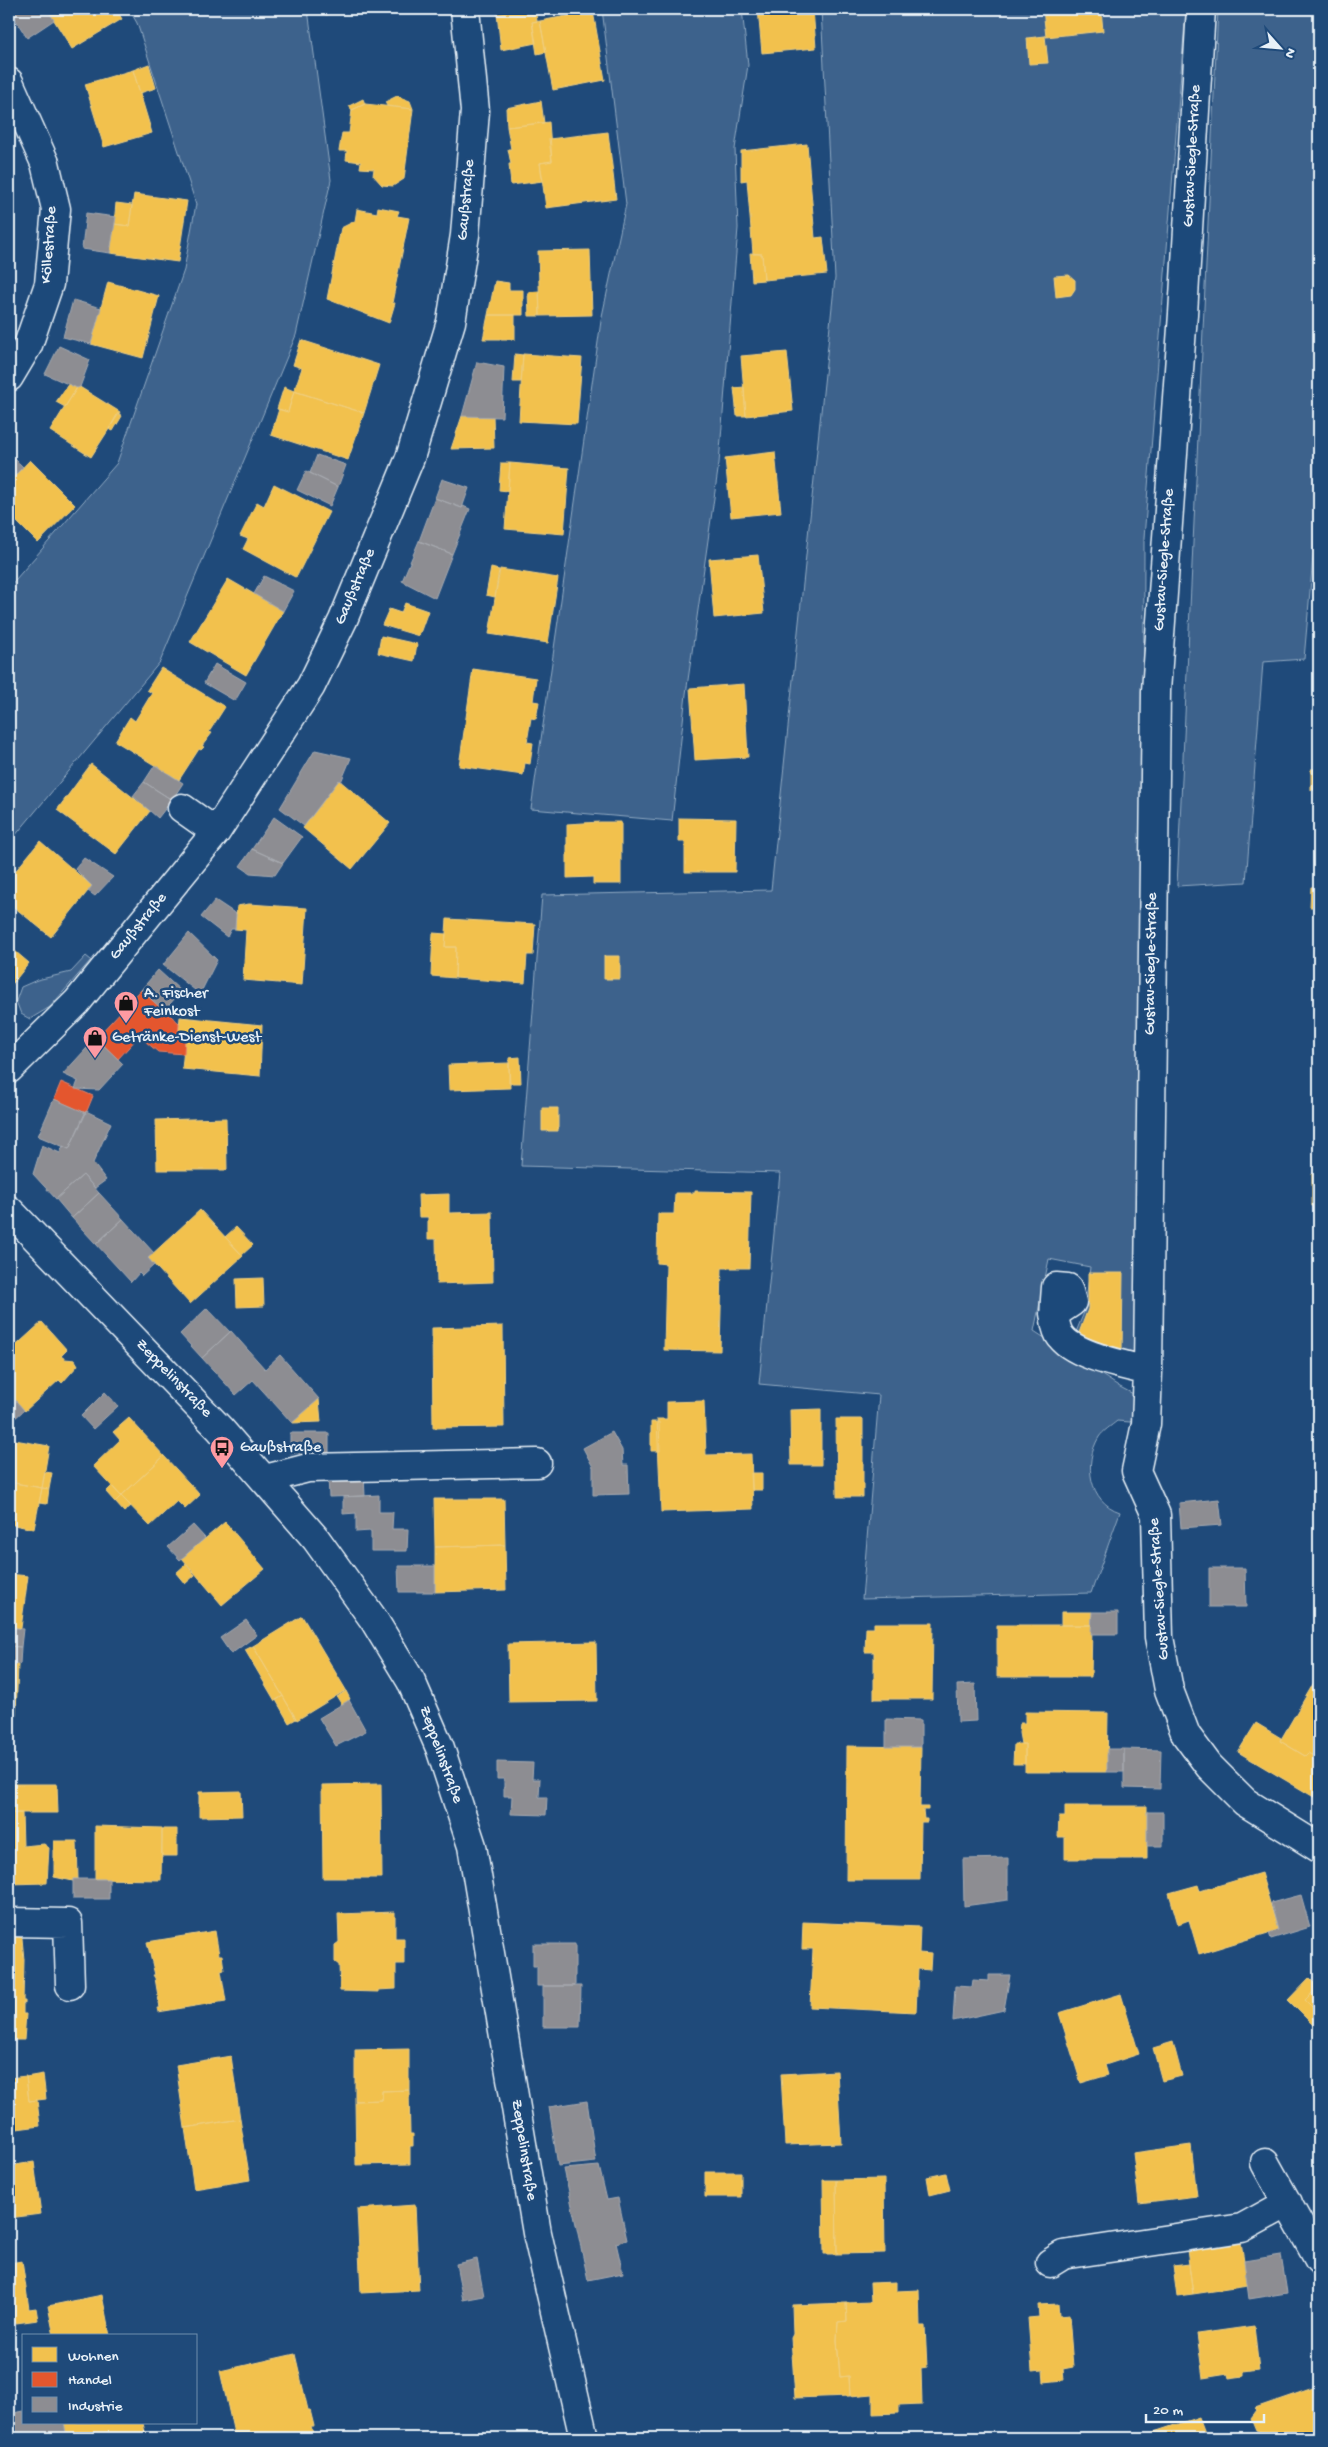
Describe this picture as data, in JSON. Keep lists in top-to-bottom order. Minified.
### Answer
{"streets":{"street":["Gustav-Siegle-Straße","Gaußstraße","Köllestraße","Zeppelinstraße"]},"places":{"shop":["A. Fischer Feinkost","Getränke-Dienst-West"],"bus stop":["Gaußstraße"]},"legend":["Wohnen","Handel","Industrie"],"scale_bar":"20 m","north":"bottom right"}
